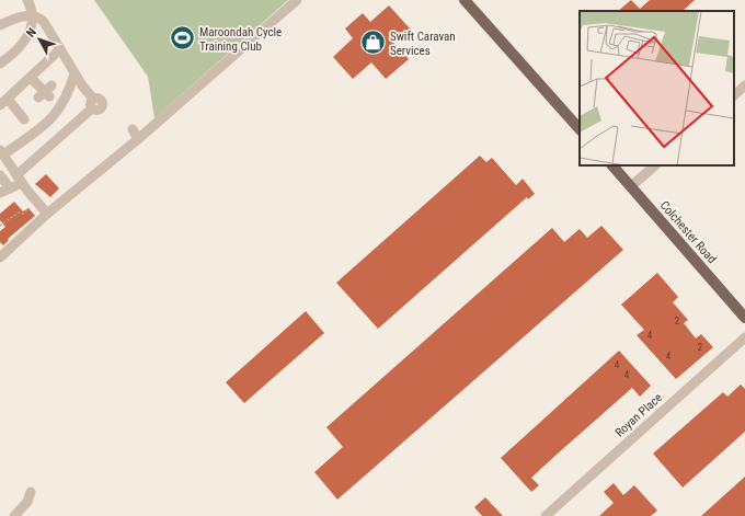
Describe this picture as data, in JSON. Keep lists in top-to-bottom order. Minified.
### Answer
{"streets":{"main road":["Colchester Road"],"street":["Royan Place"]},"places":{"sports":["Maroondah Cycle Training Club"],"shop":["Swift Caravan Services"]},"house_numbers":["2","4","2","4","4","4"],"north":"top left"}
